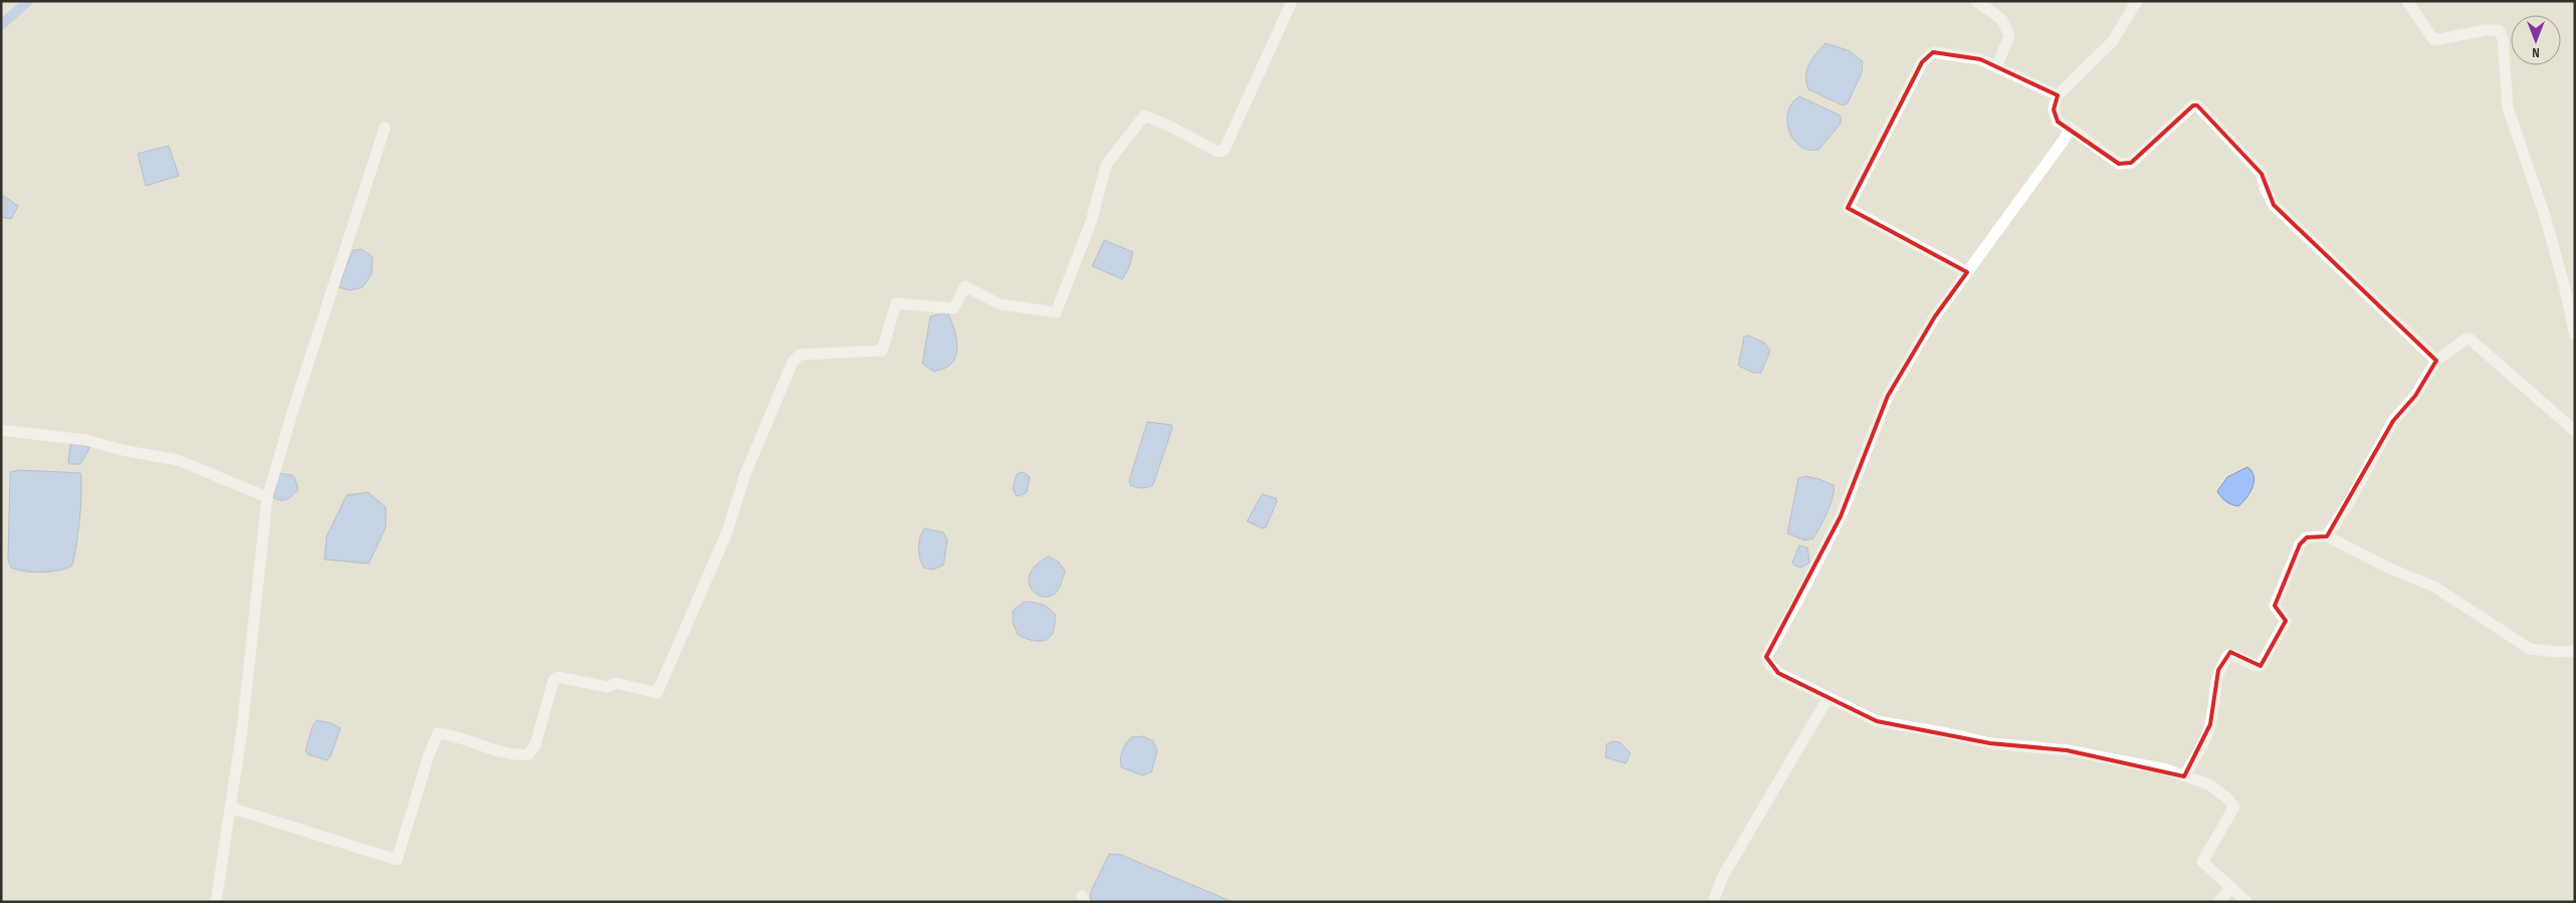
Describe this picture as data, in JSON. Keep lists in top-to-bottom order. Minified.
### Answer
{"north":"bottom"}
